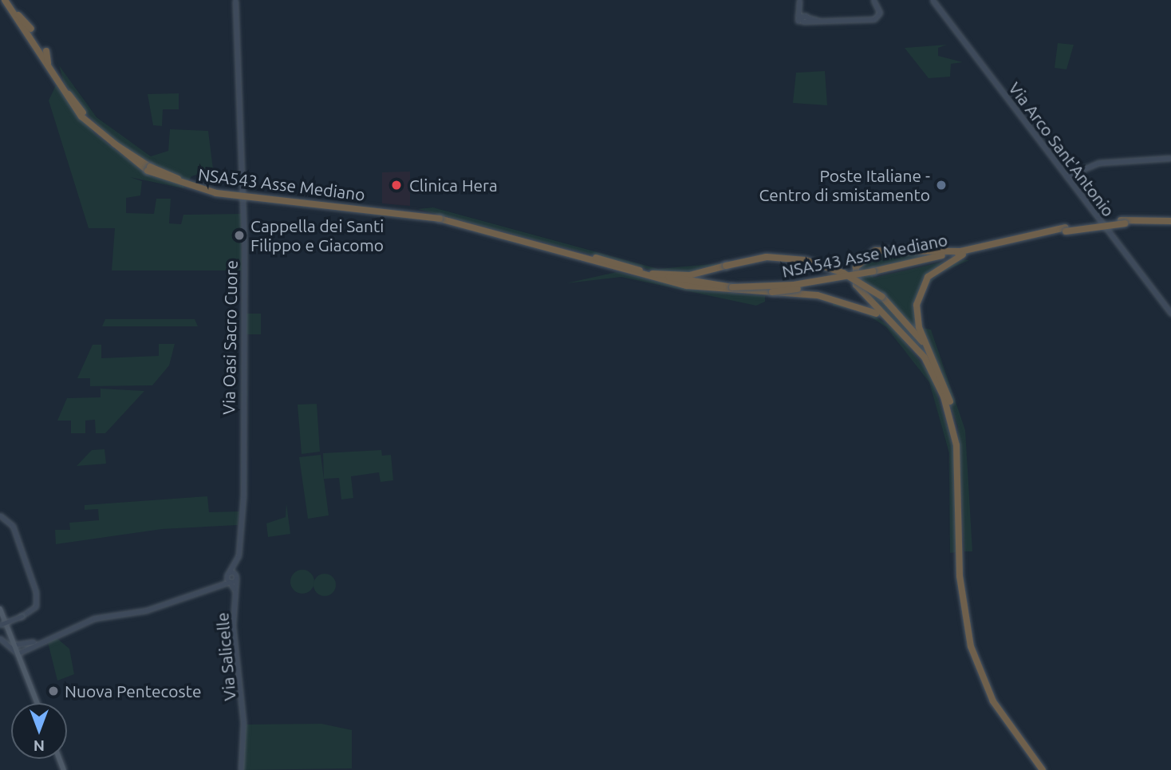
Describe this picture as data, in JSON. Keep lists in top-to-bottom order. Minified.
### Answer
{"streets":{"highway":["NSA543 Asse Mediano"],"street":["Via Arco Sant'Antonio","Via Oasi Sacro Cuore","Via Salicelle"]},"places":["Clinica Hera","Poste Italiane - Centro di smistamento","Cappella dei Santi Filippo e Giacomo","Nuova Pentecoste"],"north":"bottom"}
